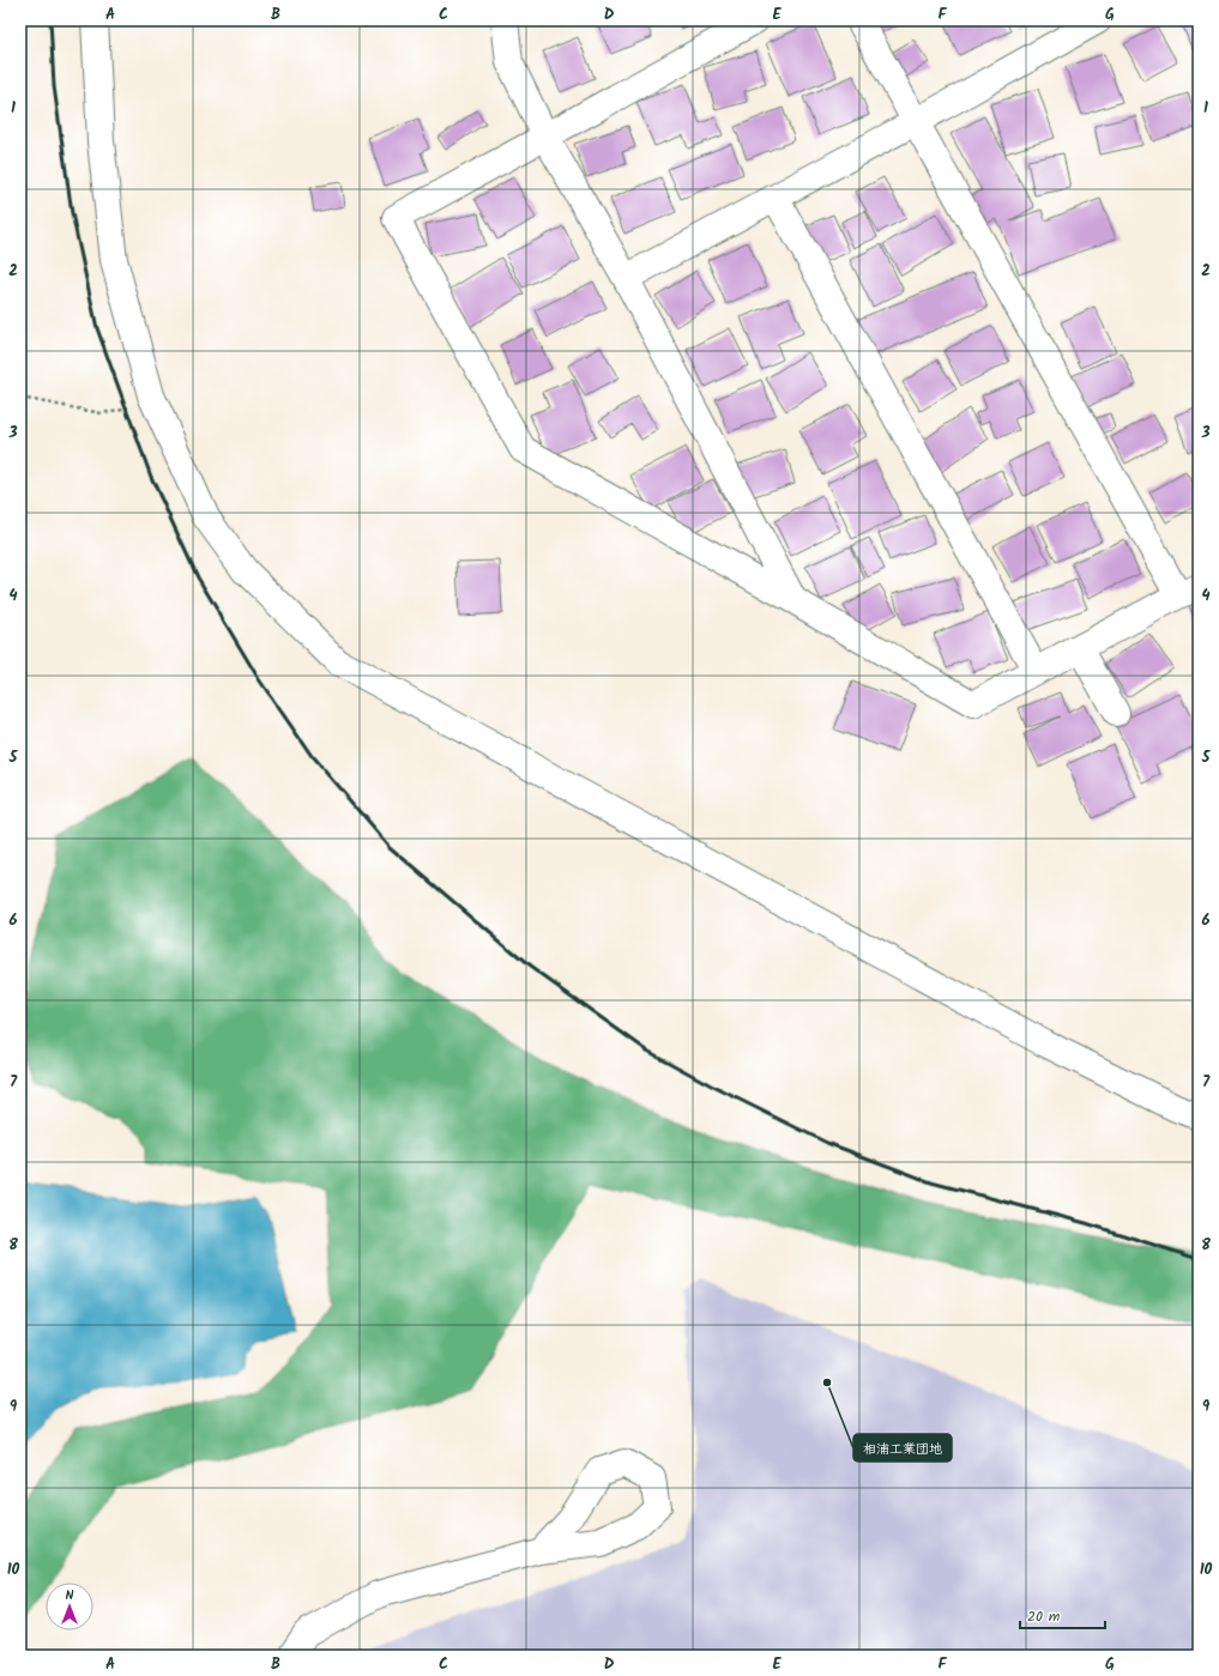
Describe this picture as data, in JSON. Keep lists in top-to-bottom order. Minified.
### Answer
{"places":["相浦工業団地"],"scale_bar":"20 m","north":"top","grid":{"columns":["A","B","C","D","E","F","G"],"rows":["1","2","3","4","5","6","7","8","9","10"]}}
